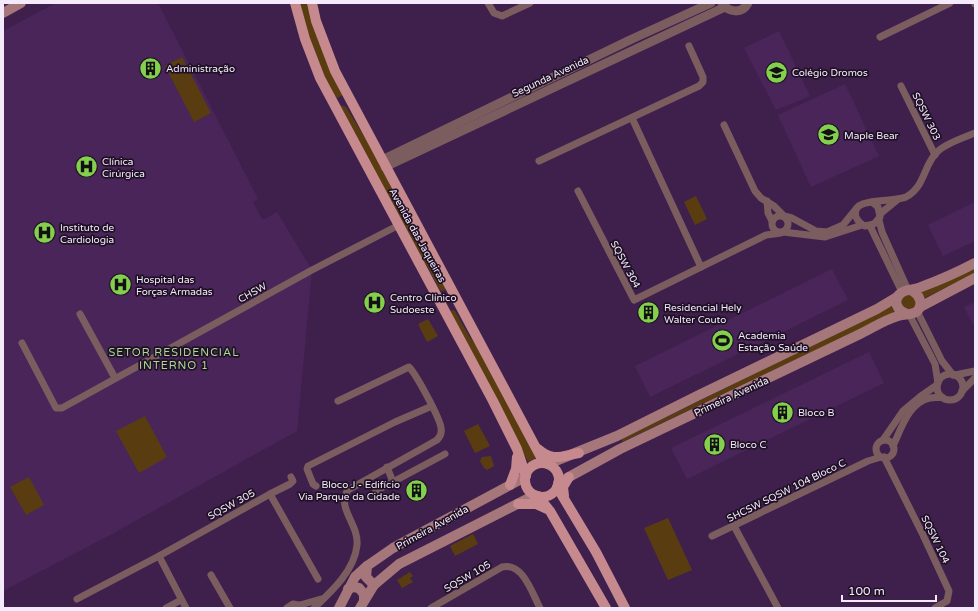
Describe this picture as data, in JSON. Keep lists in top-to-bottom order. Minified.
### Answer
{"streets":{"main road":["Avenida das Jaqueiras","Primeira Avenida"],"street":["Segunda Avenida","SQSW 303","SQSW 304","CHSW","SHCSW SQSW 104 Bloco C","SQSW 305","SQSW 104","SQSW 105"]},"crossings":[["Segunda Avenida","Avenida das Jaqueiras"],["SQSW 303","SQSW 304"],["Avenida das Jaqueiras","CHSW"],["Avenida das Jaqueiras","Primeira Avenida"],["SHCSW SQSW 104 Bloco C","SQSW 104"]],"districts":["SETOR RESIDENCIAL INTERNO 1"],"places":{"building":["Administração","Residencial Hely Walter Couto","Bloco B","Bloco C","Bloco J - Edifício Via Parque da Cidade"],"school or university":["Colégio Dromos","Maple Bear"],"hospital":["Clínica Cirúrgica","Instituto de Cardiologia","Hospital das Forças Armadas","Centro Clínico Sudoeste"],"sports":["Academia Estação Saúde"]},"scale_bar":"100 m"}
